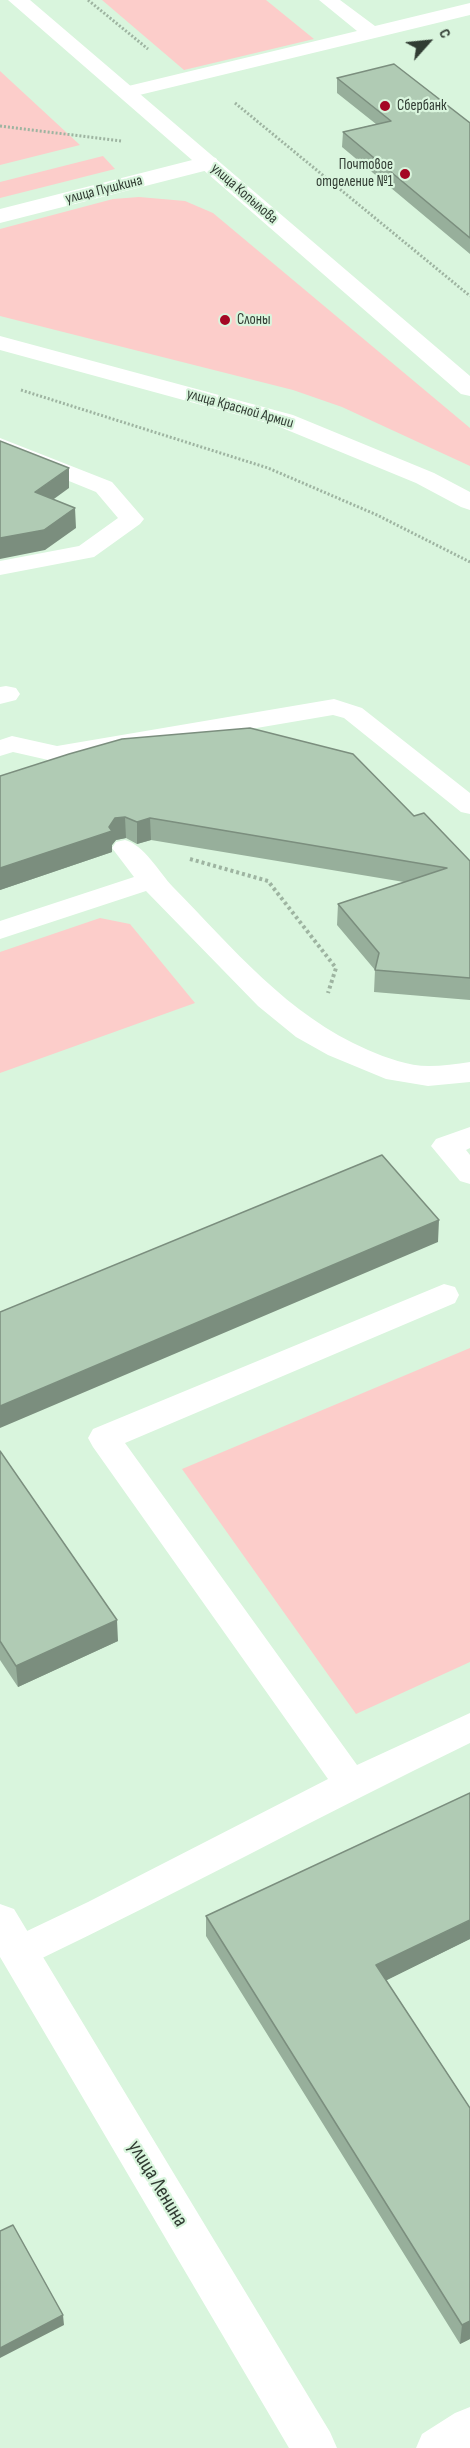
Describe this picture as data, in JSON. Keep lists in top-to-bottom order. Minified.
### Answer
{"streets":{"main road":["улица Пушкина","улица Копылова","улица Красной Армии","улица Ленина"]},"crossings":[["улица Пушкина","улица Копылова"]],"places":["Сбербанк","Почтовое отделение №1","Слоны"],"north":"top right"}
